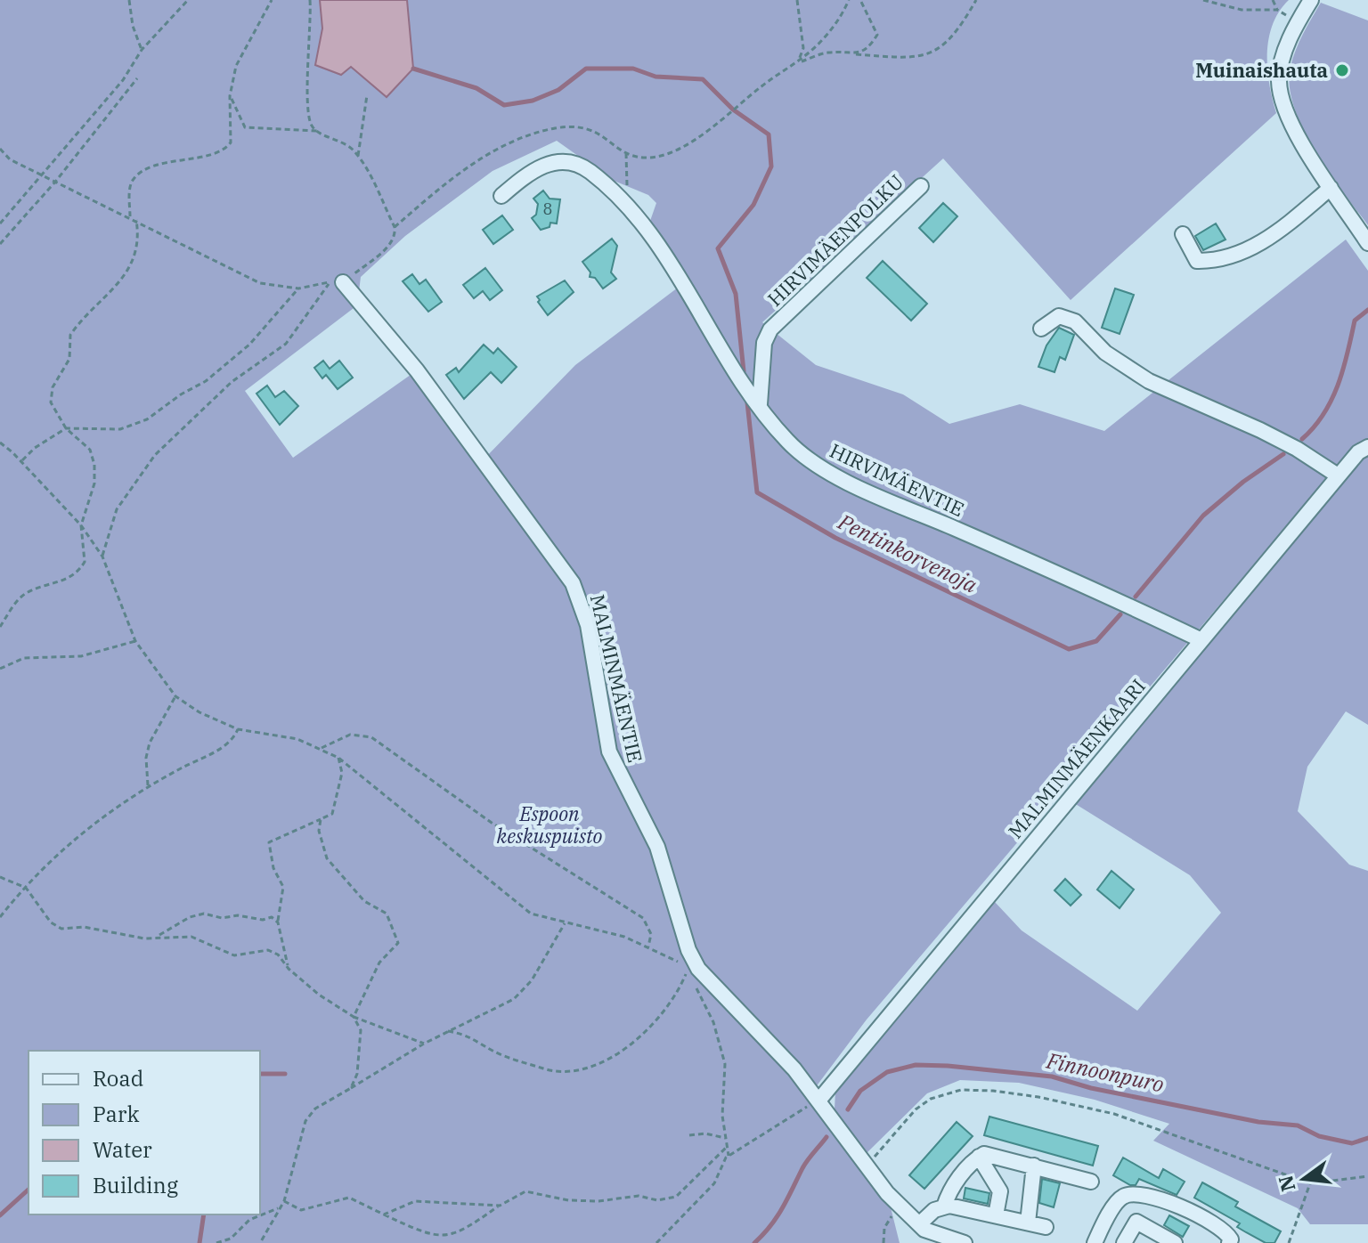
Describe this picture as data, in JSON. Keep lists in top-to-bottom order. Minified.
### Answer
{"streets":{"street":["HIRVIMÄENPOLKU","HIRVIMÄENTIE","MALMINMÄENTIE","MALMINMÄENKAARI"]},"crossings":[["HIRVIMÄENPOLKU","HIRVIMÄENTIE"],["HIRVIMÄENTIE","MALMINMÄENKAARI"],["MALMINMÄENTIE","MALMINMÄENKAARI"]],"water":["Pentinkorvenoja","Finnoonpuro"],"parks":["Espoon keskuspuisto"],"places":["Muinaishauta"],"house_numbers":["8"],"legend":["Road","Park","Water","Building"],"north":"left"}
